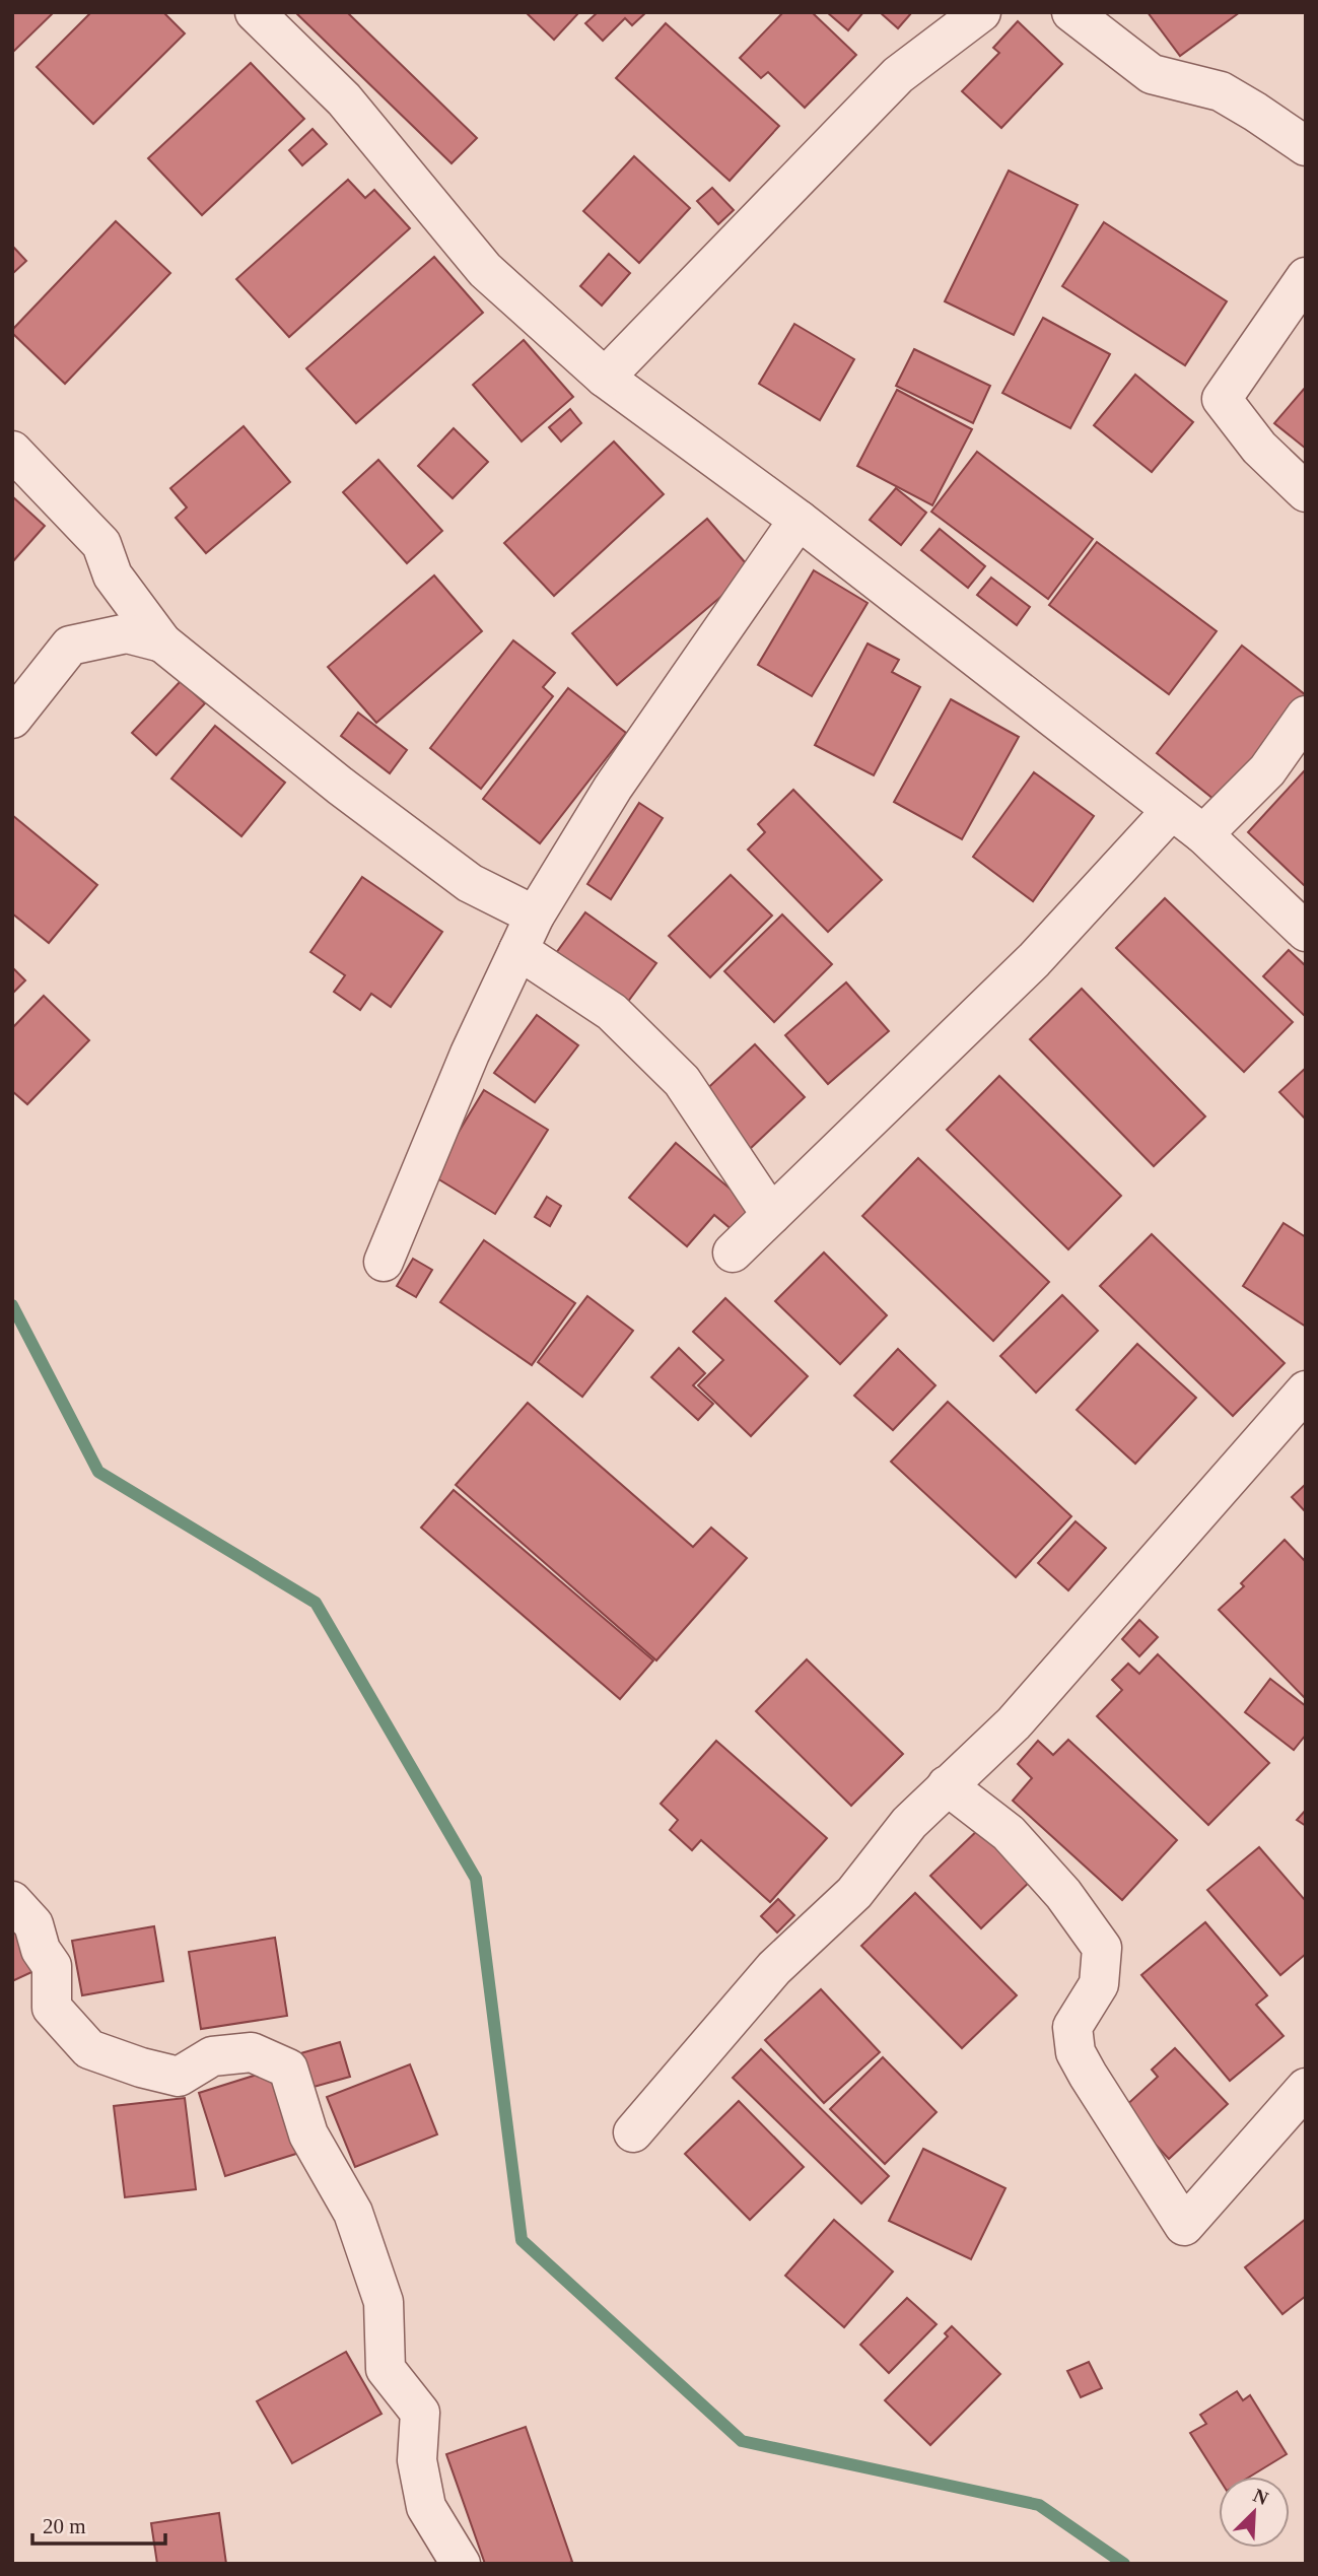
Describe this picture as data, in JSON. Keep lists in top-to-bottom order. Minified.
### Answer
{"scale_bar":"20 m","north":"top right"}
